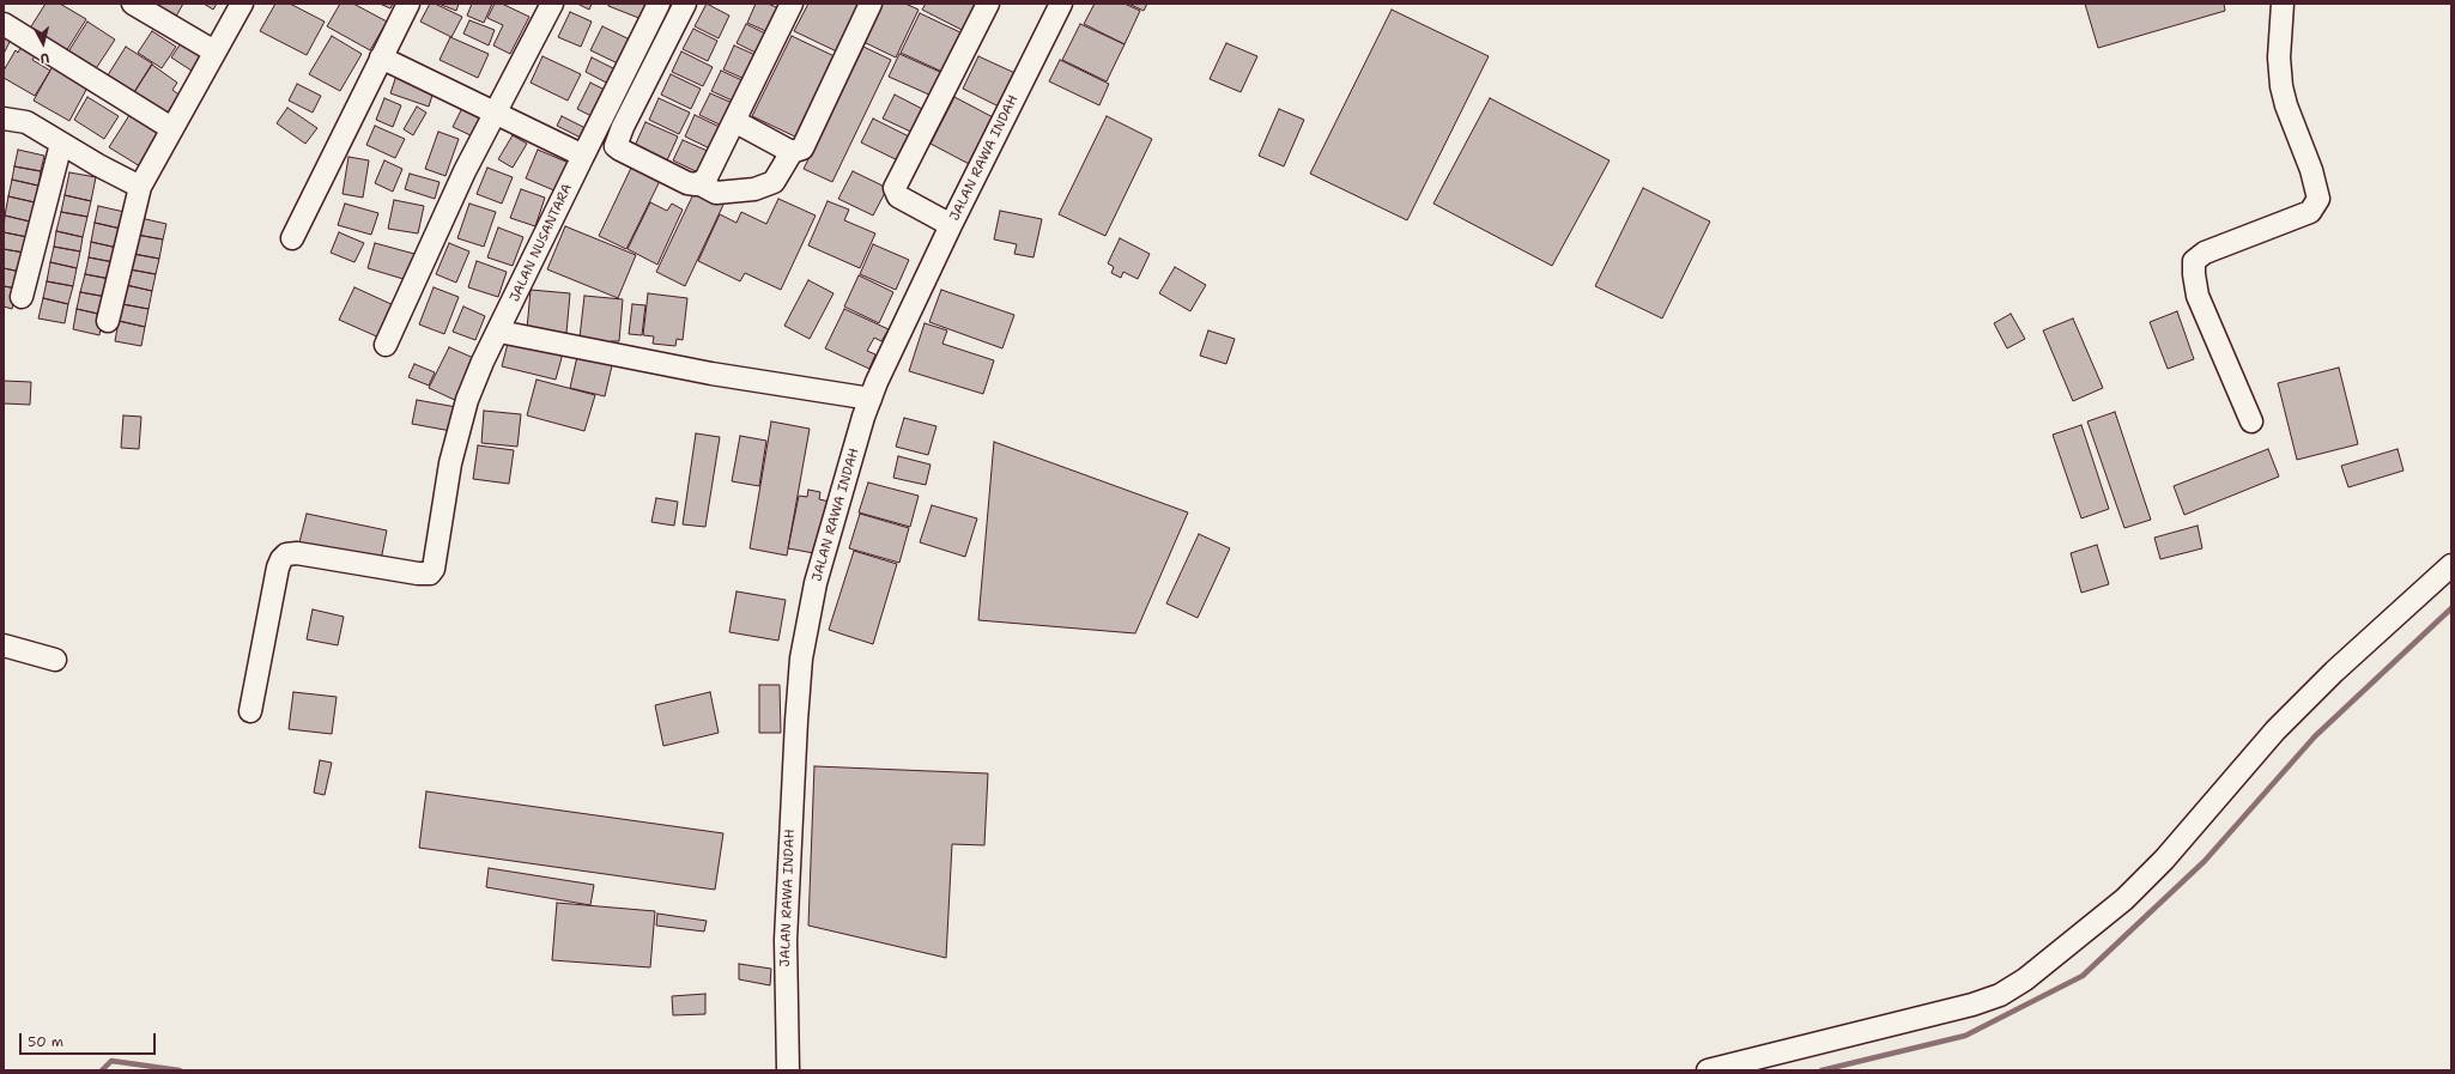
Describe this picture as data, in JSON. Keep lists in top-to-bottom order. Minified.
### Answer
{"streets":{"street":["JALAN RAWA INDAH","JALAN NUSANTARA"]},"scale_bar":"50 m","north":"bottom"}
